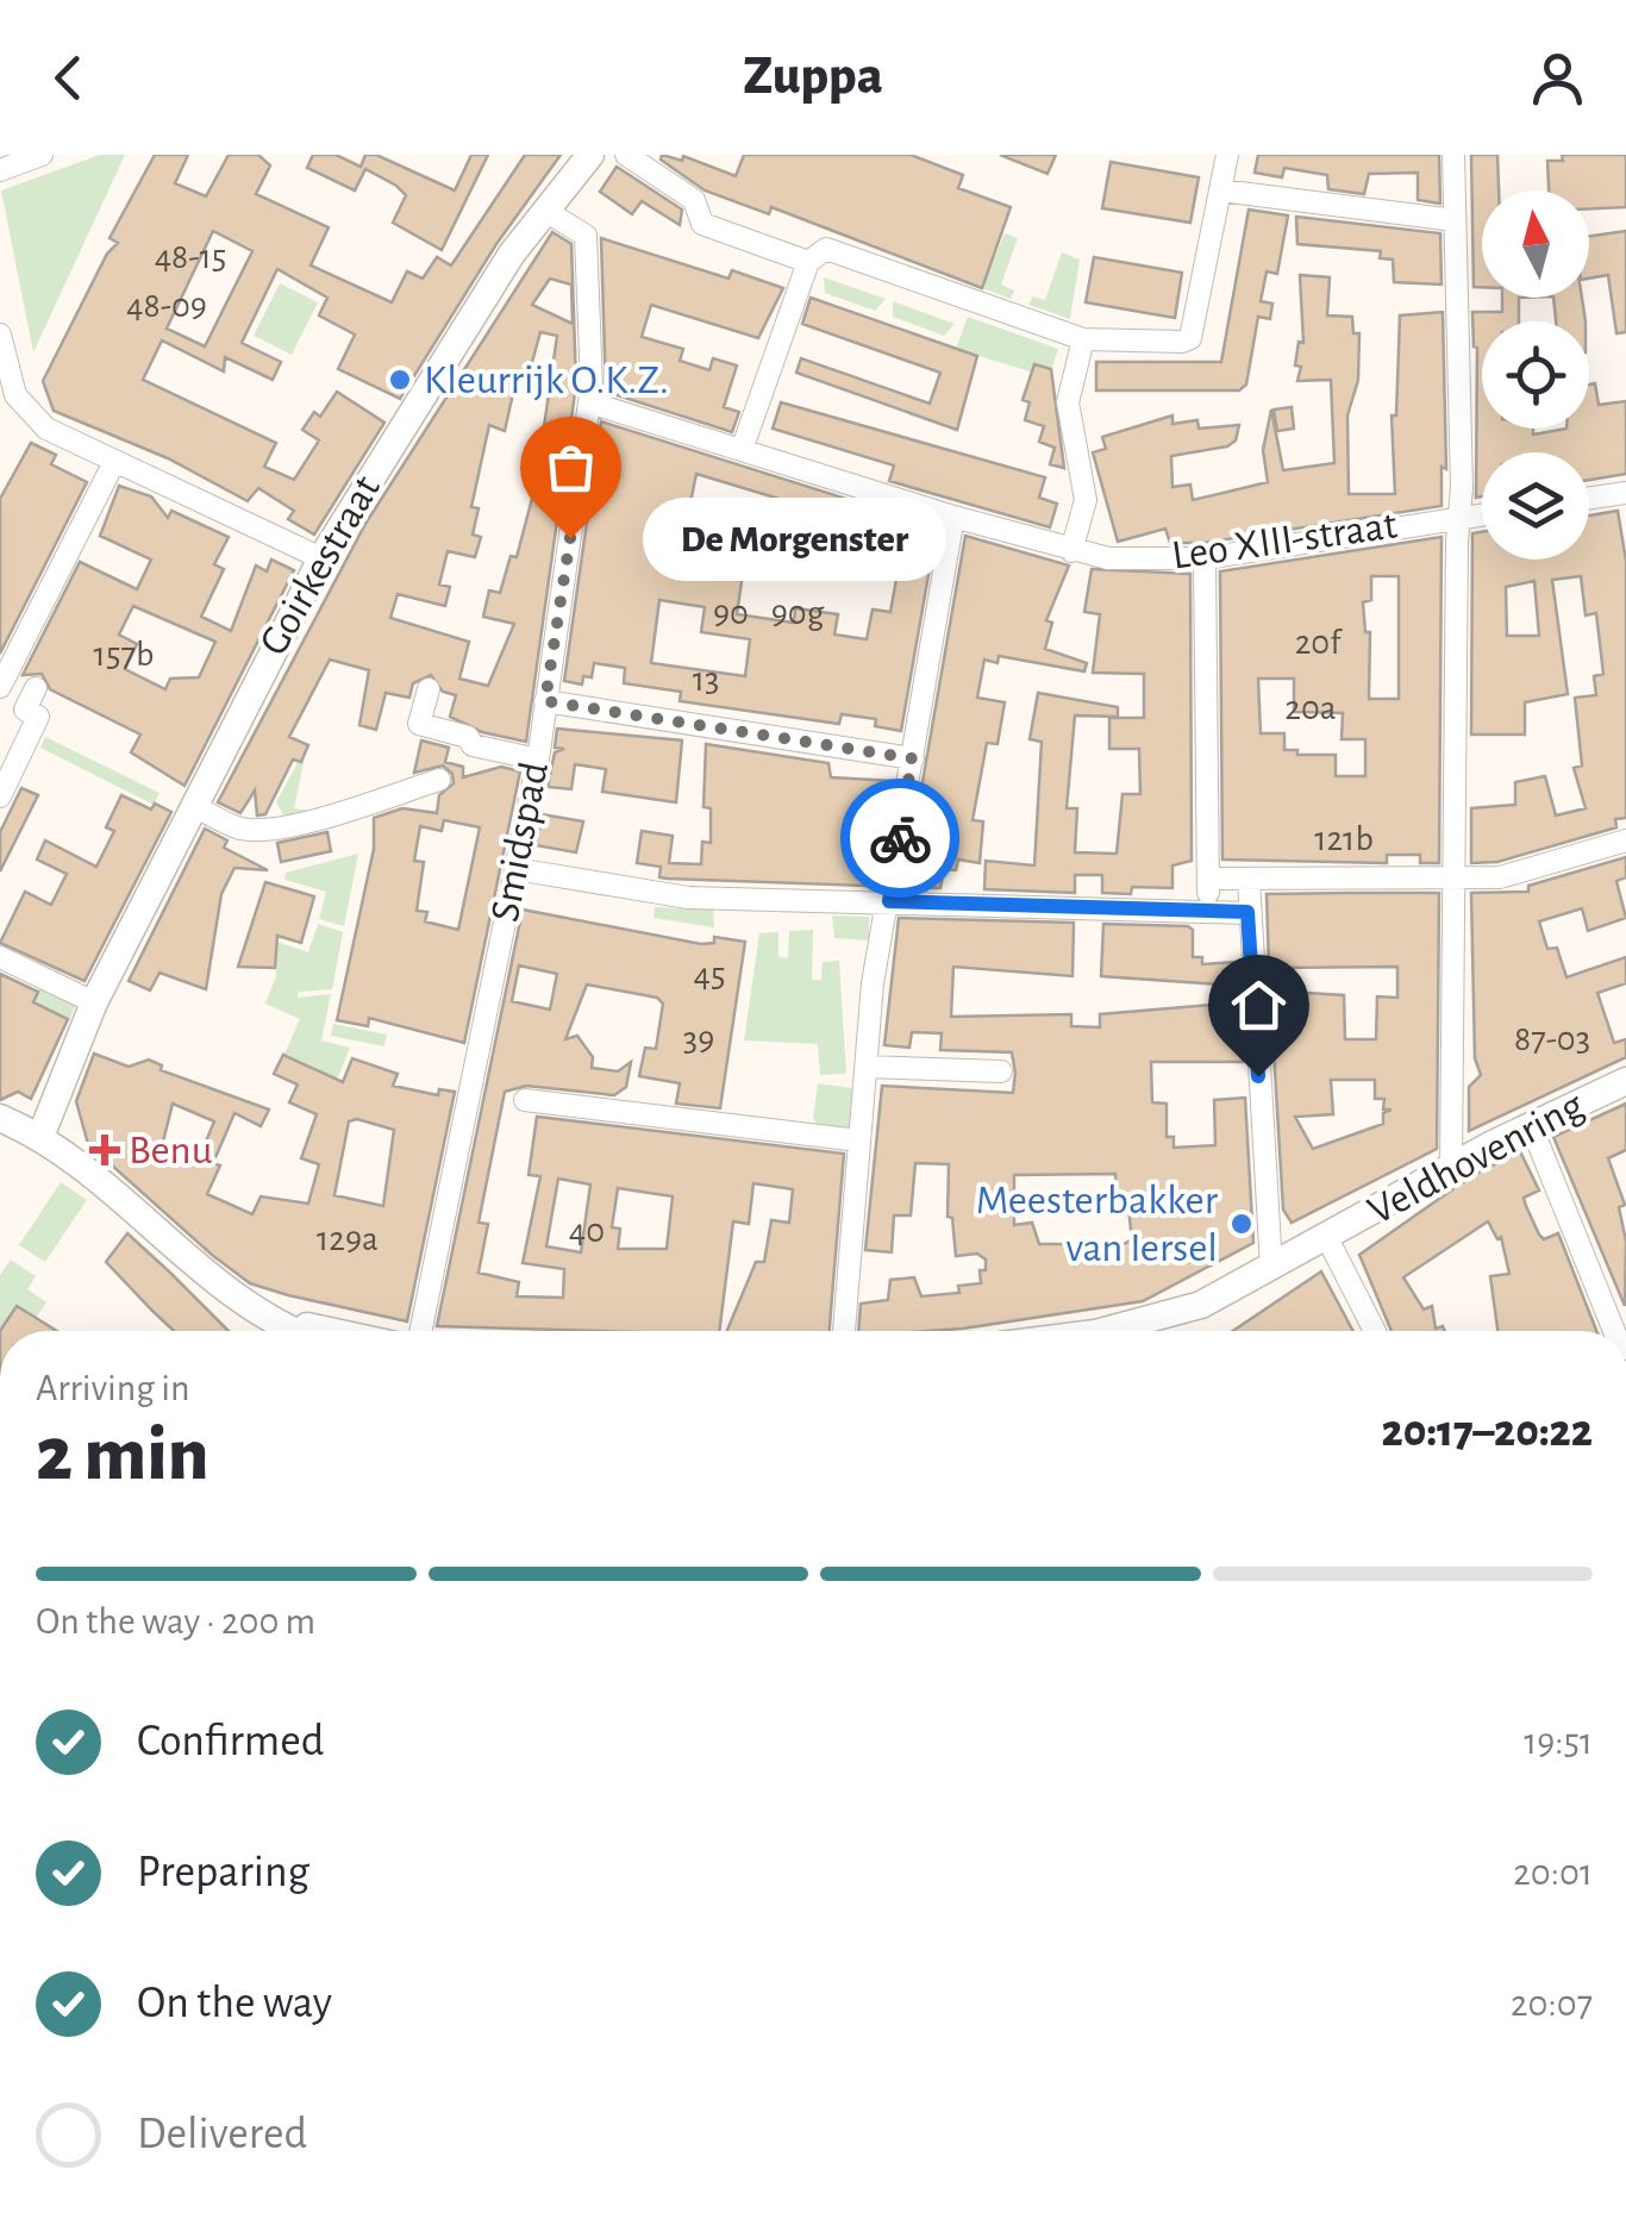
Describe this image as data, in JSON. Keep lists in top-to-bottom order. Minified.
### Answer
{"streets":{"street":["Leo XIII-straat","Goirkestraat","Smidspad","Veldhovenring"]},"crossings":[["Leo XIII-straat","Smidspad"],["Goirkestraat","Smidspad"]],"places":{"other":["Kleurrijk O.K.Z.","De Morgenster","Meesterbakker van Iersel"],"health":["Benu"]},"house_numbers":["48-15","48-09","90","90g","20f","157b","13","20a","121b","45","39","87-03","40","129a"],"north":"top","page":{"header":"Zuppa","bubble":"De Morgenster","heading":["2 min","Arriving in","20:17–20:22"],"bar":"On the way · 200 m","list":[["Confirmed","19:51"],["Preparing","20:01"],["On the way","20:07"],"Delivered"]}}
